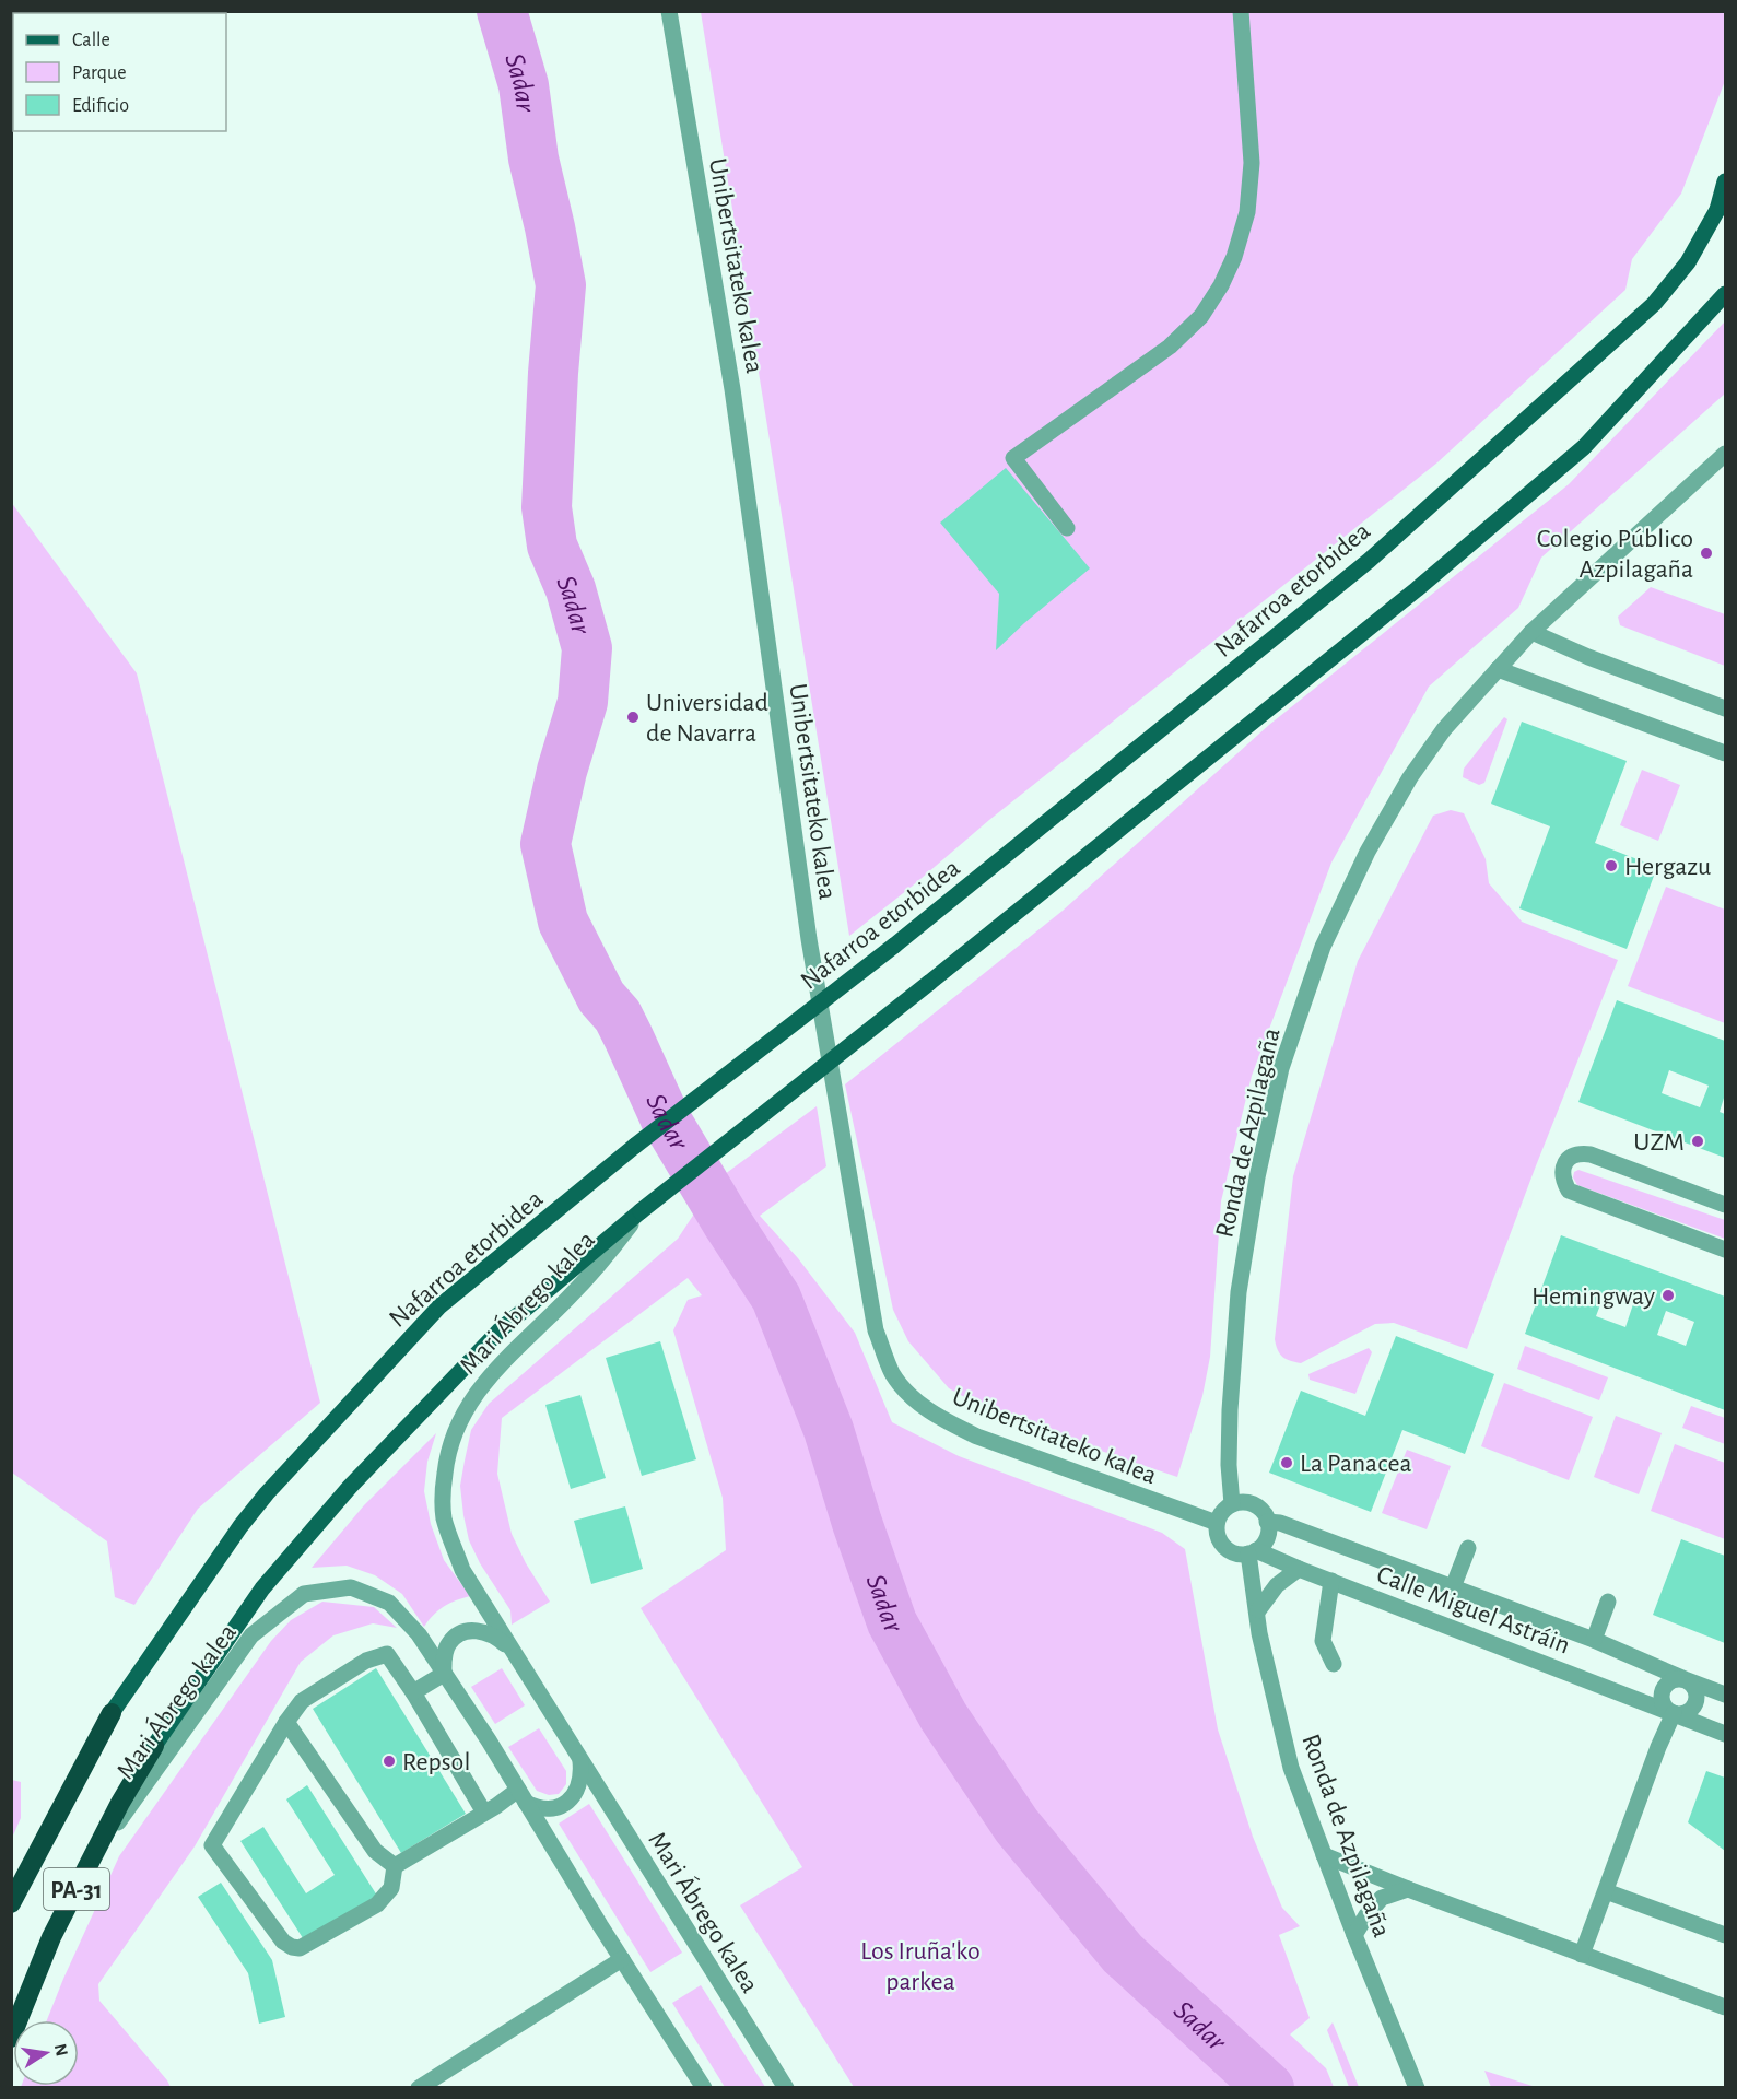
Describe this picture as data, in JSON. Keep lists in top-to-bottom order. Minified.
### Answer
{"streets":{"highway":["PA-31"],"main road":["Nafarroa etorbidea"],"street":["Unibertsitateko kalea","Ronda de Azpilagaña","Mari Ábrego kalea","Calle Miguel Astráin"]},"crossings":[["Unibertsitateko kalea","Ronda de Azpilagaña"],["Unibertsitateko kalea","Calle Miguel Astráin"],["Nafarroa etorbidea","PA-31"],["Ronda de Azpilagaña","Calle Miguel Astráin"],["Mari Ábrego kalea","PA-31"]],"water":["Sadar"],"parks":["Los Iruña'ko parkea"],"places":["Colegio Público Azpilagaña","Universidad de Navarra","Hergazu","UZM","Hemingway","La Panacea","Repsol"],"legend":["Calle","Parque","Edificio"],"north":"right"}
